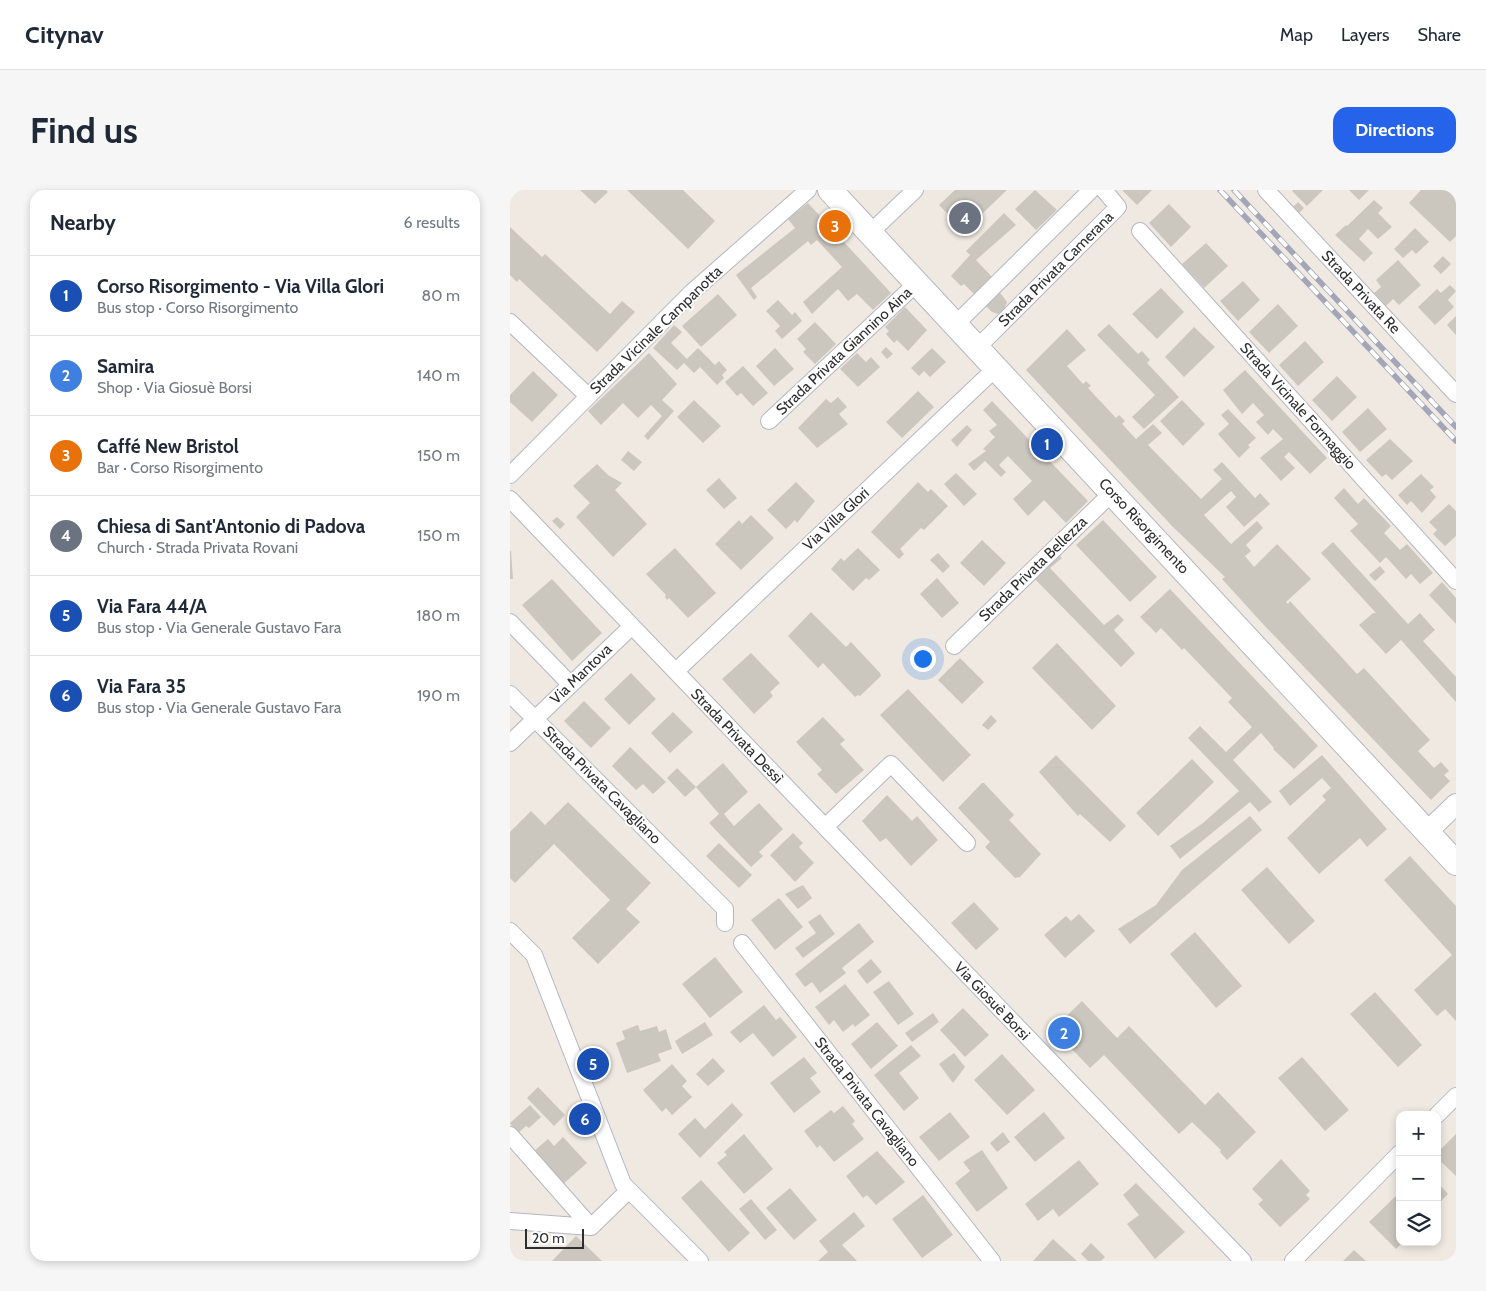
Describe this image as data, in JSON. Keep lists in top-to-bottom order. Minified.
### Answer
{"streets":{"main road":["Corso Risorgimento"],"street":["Strada Privata Camerana","Strada Privata Re","Strada Vicinale Campanotta","Strada Privata Giannino Aina","Strada Vicinale Formaggio","Via Villa Glori","Strada Privata Bellezza","Via Mantova","Strada Privata Dessì","Strada Privata Cavagliano","Via Giosuè Borsi"]},"crossings":[["Strada Privata Camerana","Corso Risorgimento"],["Strada Privata Giannino Aina","Corso Risorgimento"],["Via Villa Glori","Corso Risorgimento"],["Via Villa Glori","Strada Privata Dessì"],["Corso Risorgimento","Strada Privata Bellezza"],["Via Mantova","Strada Privata Dessì"],["Via Mantova","Strada Privata Cavagliano"],["Strada Privata Dessì","Via Giosuè Borsi"]],"scale_bar":"20 m","page":{"header":"Citynav","nav":["Map","Layers","Share"],"buttons":"Directions","title":"Find us","heading":["Nearby","6 results"],"pins":["4","3","1","2","5","6"],"list":[{"mark":"1","name":"Corso Risorgimento - Via Villa Glori","note":"Bus stop · Corso Risorgimento","value":"80 m"},{"mark":"2","name":"Samira","note":"Shop · Via Giosuè Borsi","value":"140 m"},{"mark":"3","name":"Caffé New Bristol","note":"Bar · Corso Risorgimento","value":"150 m"},{"mark":"4","name":"Chiesa di Sant'Antonio di Padova","note":"Church · Strada Privata Rovani","value":"150 m"},{"mark":"5","name":"Via Fara 44/A","note":"Bus stop · Via Generale Gustavo Fara","value":"180 m"},{"mark":"6","name":"Via Fara 35","note":"Bus stop · Via Generale Gustavo Fara","value":"190 m"}],"map_buttons":["+","−"],"scale":"20 m"}}
